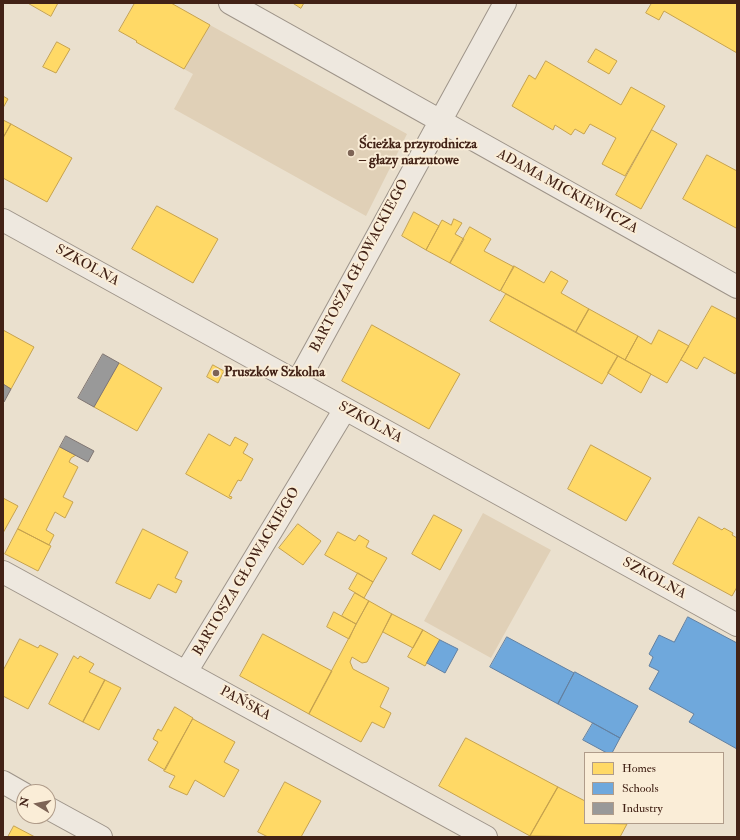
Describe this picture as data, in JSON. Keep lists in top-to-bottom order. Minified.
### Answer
{"streets":{"street":["ADAMA MICKIEWICZA","SZKOLNA","BARTOSZA GŁOWACKIEGO","PAŃSKA"]},"crossings":[["ADAMA MICKIEWICZA","BARTOSZA GŁOWACKIEGO"],["SZKOLNA","BARTOSZA GŁOWACKIEGO"],["BARTOSZA GŁOWACKIEGO","PAŃSKA"]],"places":["Ścieżka przyrodnicza – głazy narzutowe","Pruszków Szkolna"],"legend":["Homes","Schools","Industry"],"north":"left"}
